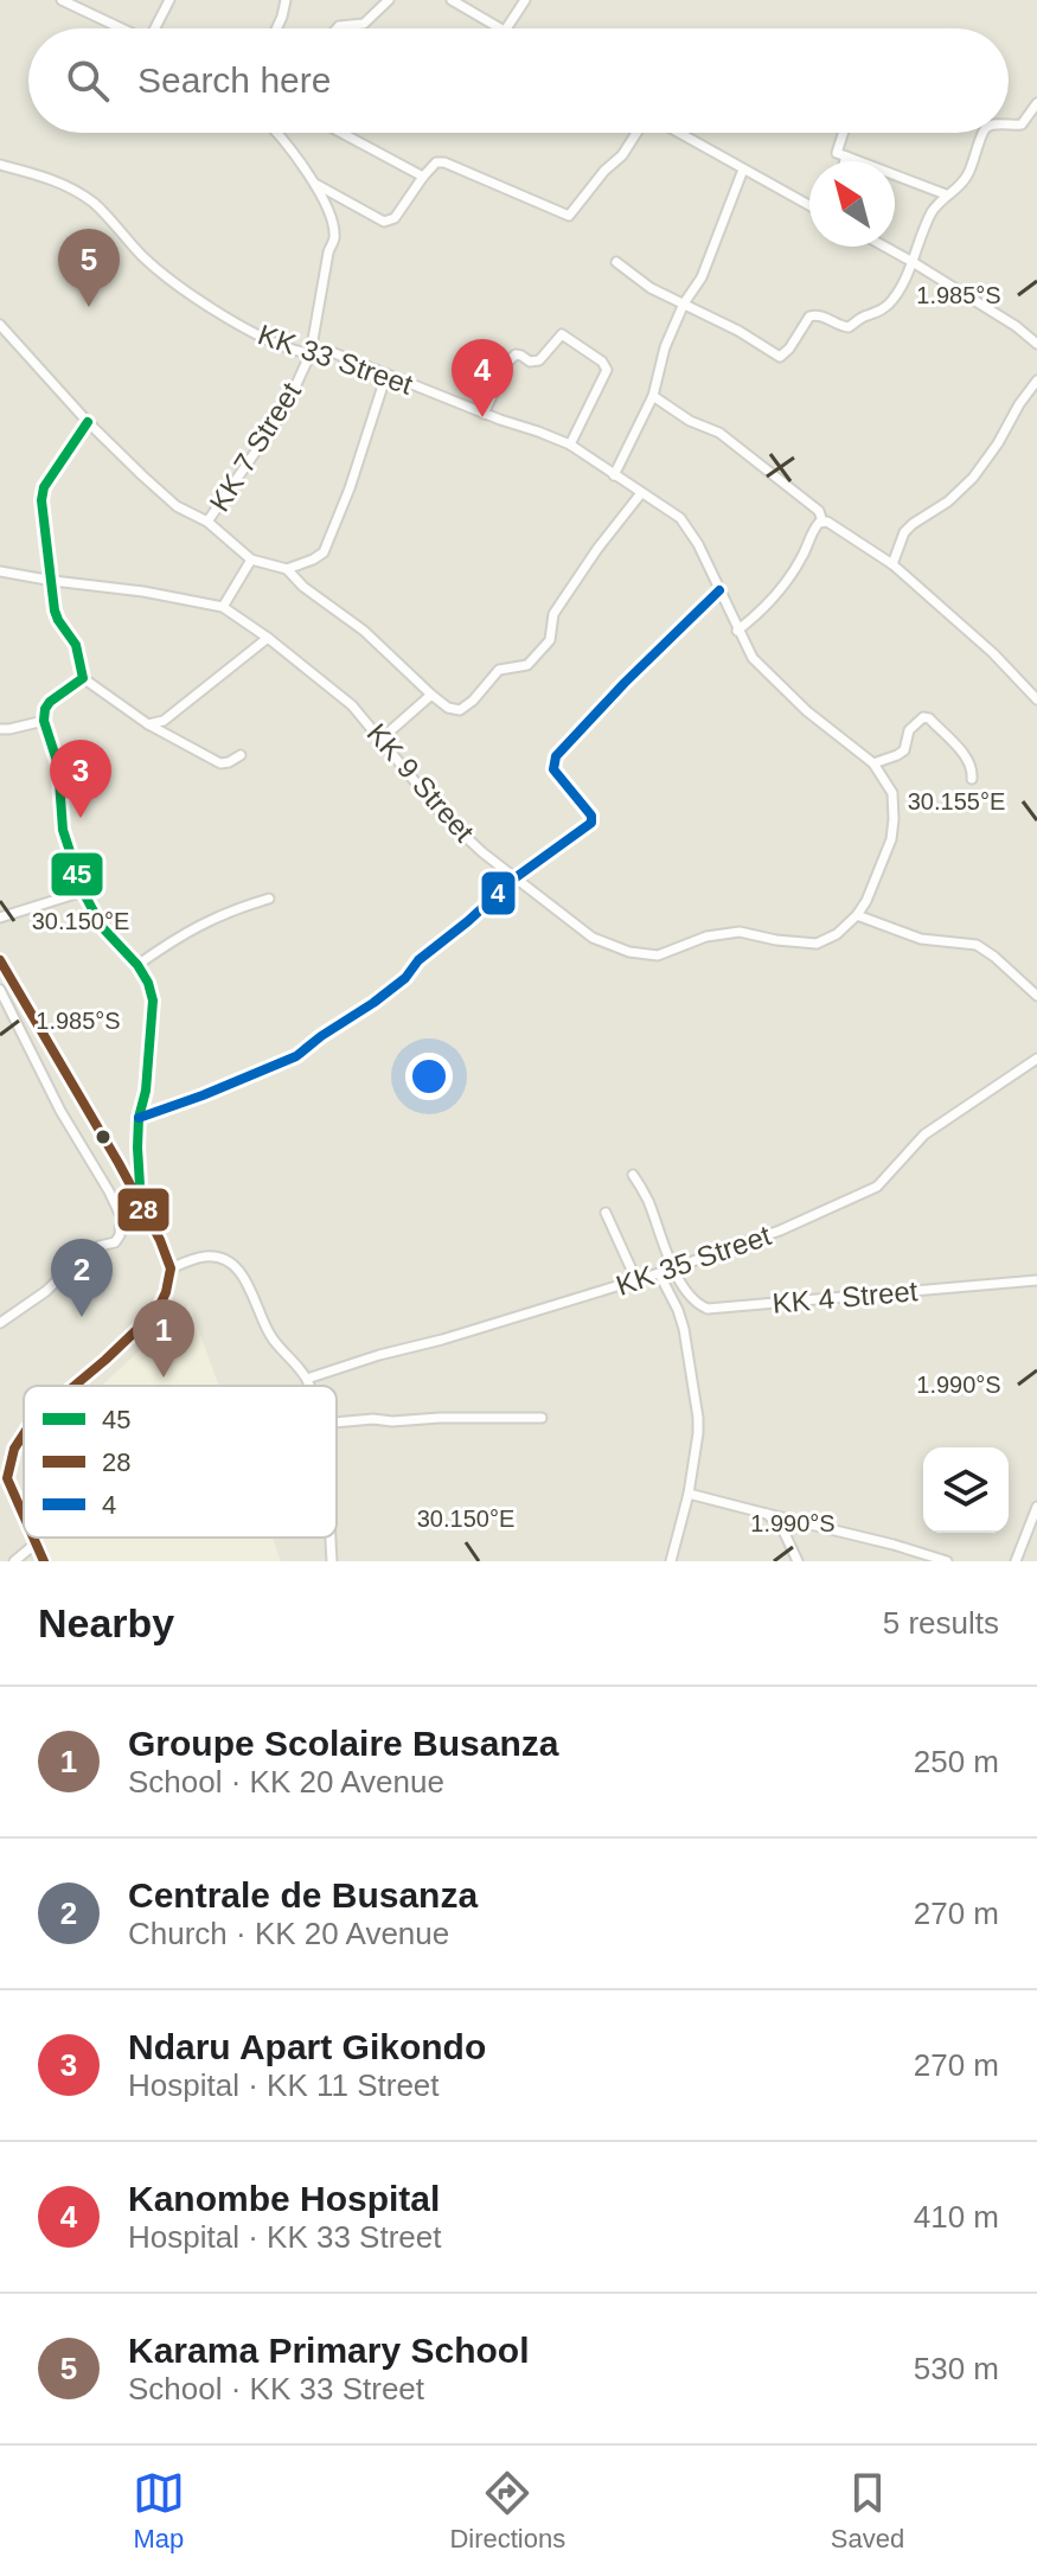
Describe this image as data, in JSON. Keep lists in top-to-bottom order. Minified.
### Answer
{"streets":{"street":["KK 33 Street","KK 7 Street","KK 9 Street","KK 35 Street","KK 4 Street"]},"crossings":[["KK 33 Street","KK 7 Street"],["KK 33 Street","KK 9 Street"],["KK 35 Street","KK 4 Street"]],"lines":["transit line 45","transit line 4","transit line 28"],"legend":["45","28","4"],"north":"top left","page":{"search":"Search here","pins":["5","4","3","2","1"],"heading":["Nearby","5 results"],"list":[{"mark":"1","name":"Groupe Scolaire Busanza","note":"School · KK 20 Avenue","value":"250 m"},{"mark":"2","name":"Centrale de Busanza","note":"Church · KK 20 Avenue","value":"270 m"},{"mark":"3","name":"Ndaru Apart Gikondo","note":"Hospital · KK 11 Street","value":"270 m"},{"mark":"4","name":"Kanombe Hospital","note":"Hospital · KK 33 Street","value":"410 m"},{"mark":"5","name":"Karama Primary School","note":"School · KK 33 Street","value":"530 m"}],"nav":["Map","Directions","Saved"]},"coordinates":["1.985°S","30.155°E","30.150°E","1.990°S"]}
